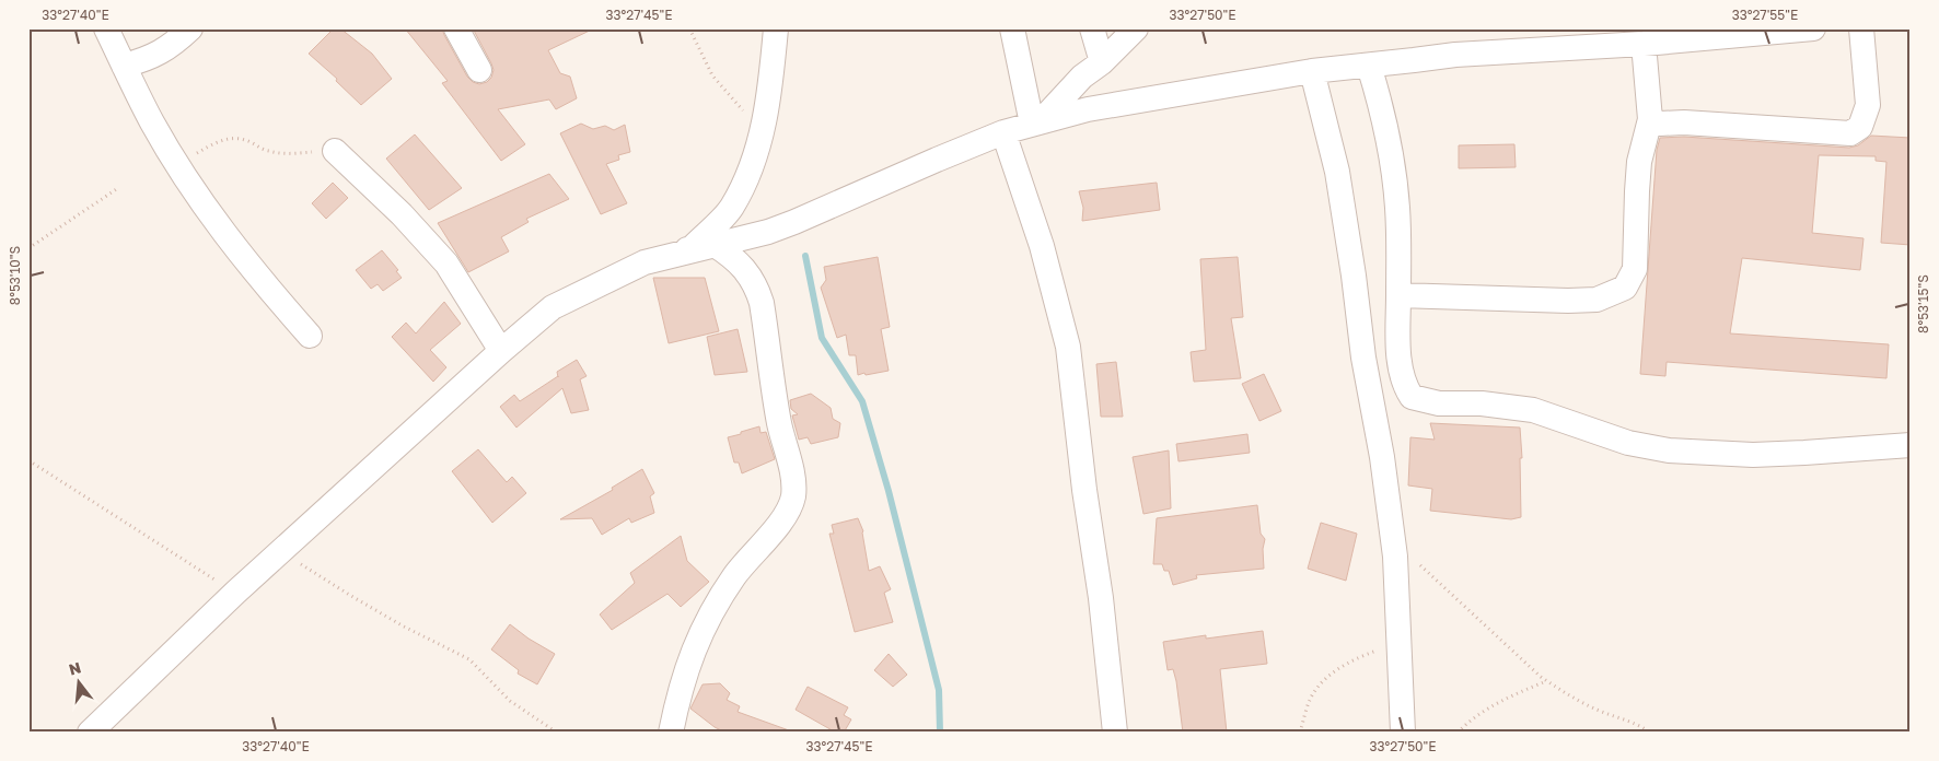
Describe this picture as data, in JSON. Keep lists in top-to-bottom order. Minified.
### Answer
{"north":"top","coordinates":["33°27'40\"E","33°27'45\"E","33°27'50\"E","33°27'55\"E","8°53'10\"S","8°53'15\"S"]}
